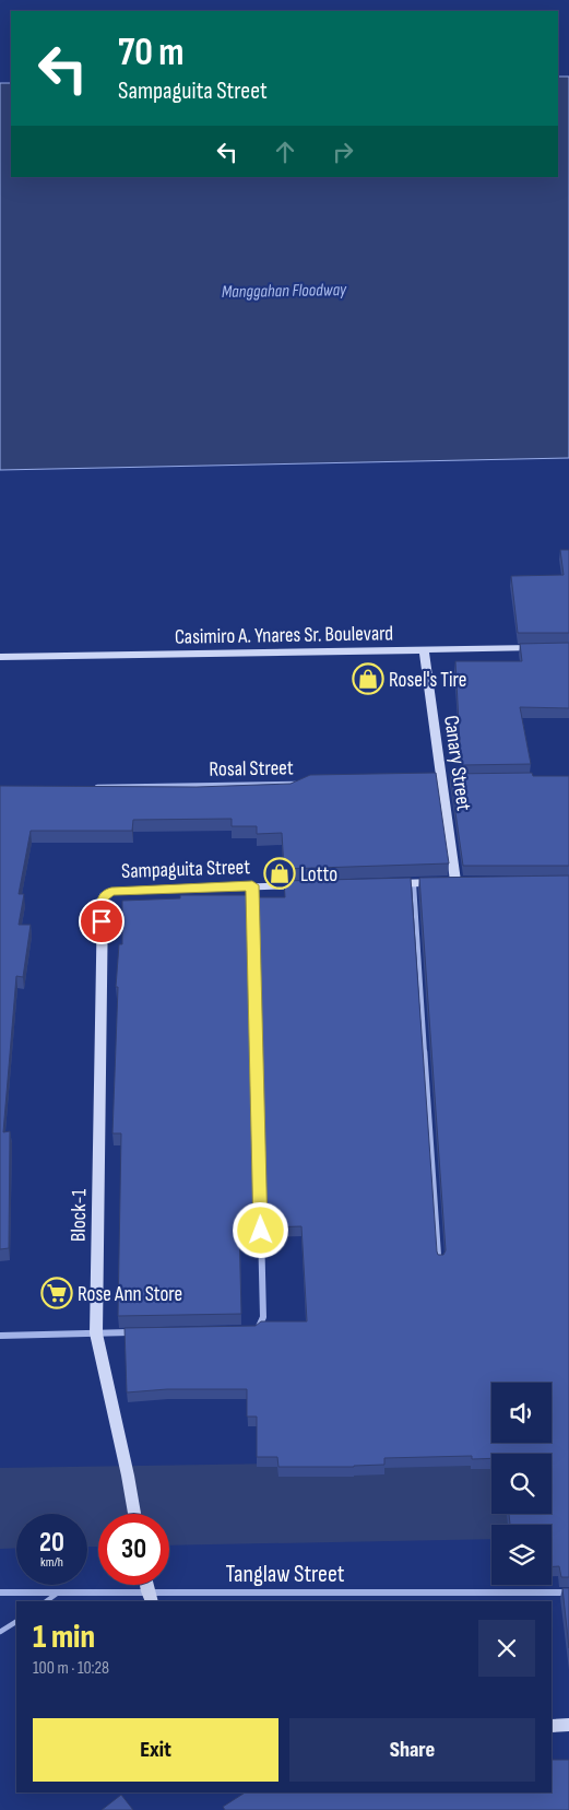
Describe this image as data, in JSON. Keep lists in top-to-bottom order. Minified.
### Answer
{"streets":{"street":["Casimiro A. Ynares Sr. Boulevard","Canary Street","Rosal Street","Sampaguita Street","Block-1","Tanglaw Street"]},"crossings":[["Casimiro A. Ynares Sr. Boulevard","Canary Street"],["Sampaguita Street","Block-1"]],"water":["Manggahan Floodway"],"places":{"shop":["Rosel's Tire","Lotto"],"supermarket":["Rose Ann Store"]},"page":{"turn":["70 m","Sampaguita Street"],"speed":"20 km/h","limit":"30","heading":["1 min","100 m · 10:28"],"buttons":["Exit","Share"]}}
